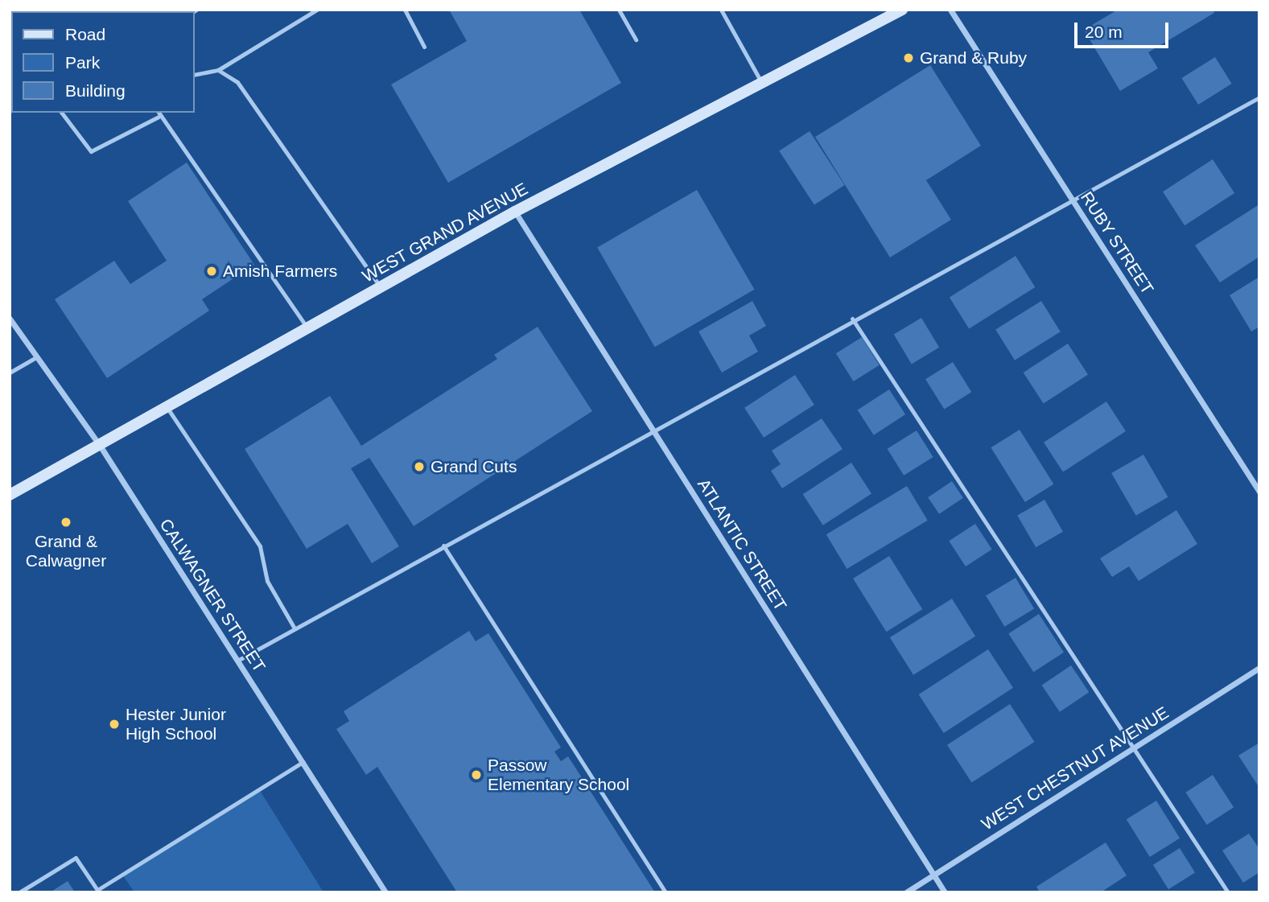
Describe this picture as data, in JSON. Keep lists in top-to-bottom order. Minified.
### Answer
{"streets":{"main road":["WEST GRAND AVENUE"],"street":["RUBY STREET","ATLANTIC STREET","CALWAGNER STREET","WEST CHESTNUT AVENUE"]},"crossings":[["WEST GRAND AVENUE","ATLANTIC STREET"],["WEST GRAND AVENUE","CALWAGNER STREET"],["ATLANTIC STREET","WEST CHESTNUT AVENUE"]],"places":["Grand & Ruby","Amish Farmers","Grand Cuts","Grand & Calwagner","Hester Junior High School","Passow Elementary School"],"legend":["Road","Park","Building"],"scale_bar":"20 m"}
